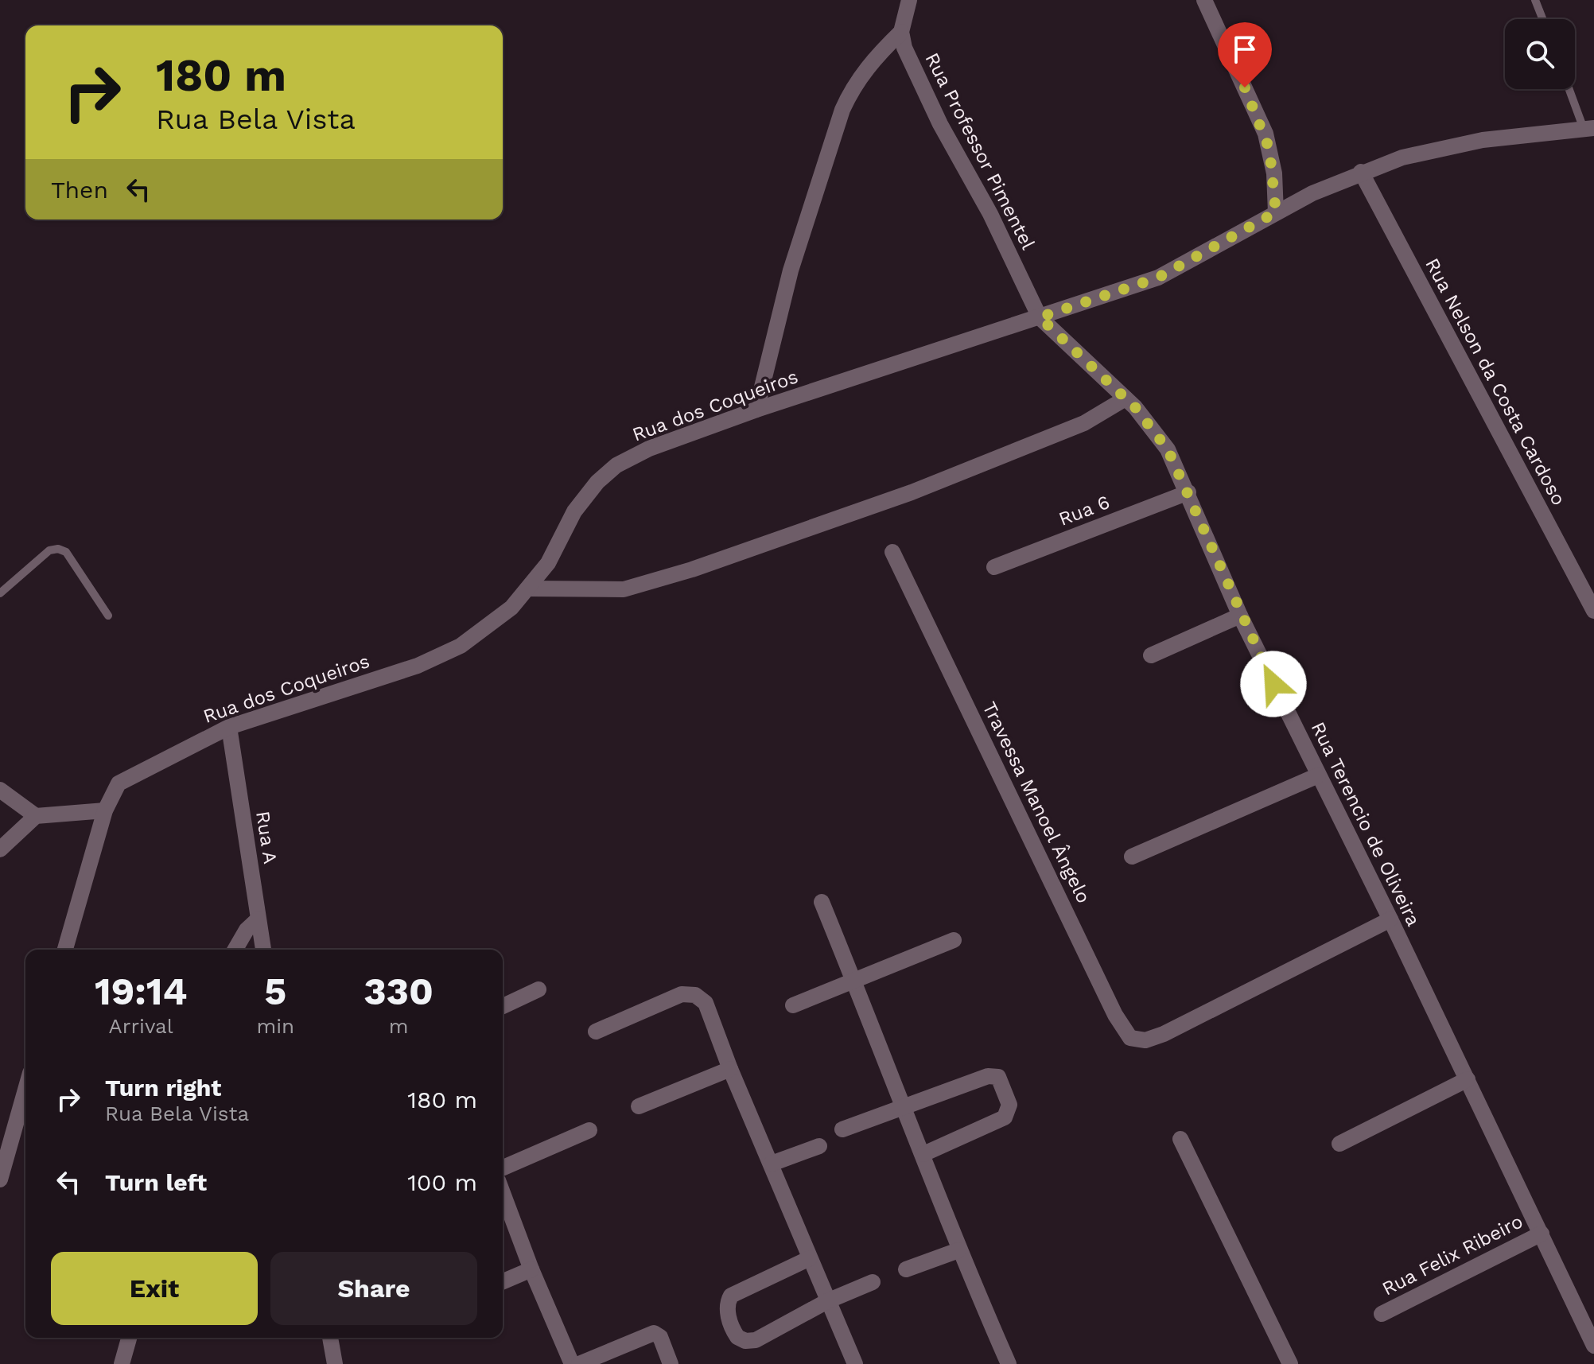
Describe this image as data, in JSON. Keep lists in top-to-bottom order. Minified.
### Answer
{"streets":{"street":["Rua Professor Pimentel","Rua Nelson da Costa Cardoso","Rua dos Coqueiros","Rua 6","Travessa Manoel Ângelo","Rua Terencio de Oliveira","Rua A","Rua Felix Ribeiro"]},"crossings":[["Rua Professor Pimentel","Rua dos Coqueiros"],["Rua Professor Pimentel","Rua Terencio de Oliveira"],["Rua Nelson da Costa Cardoso","Rua dos Coqueiros"],["Rua dos Coqueiros","Rua Terencio de Oliveira"],["Rua dos Coqueiros","Rua A"],["Rua 6","Rua Terencio de Oliveira"],["Travessa Manoel Ângelo","Rua Terencio de Oliveira"],["Rua Terencio de Oliveira","Rua Felix Ribeiro"]],"page":{"turn":["180 m","Rua Bela Vista"],"then":"Then","eta":["19:14","Arrival","5","min","330","m"],"list":[{"name":"Turn right","note":"Rua Bela Vista","value":"180 m"},{"name":"Turn left","value":"100 m"}],"buttons":["Exit","Share"]}}
